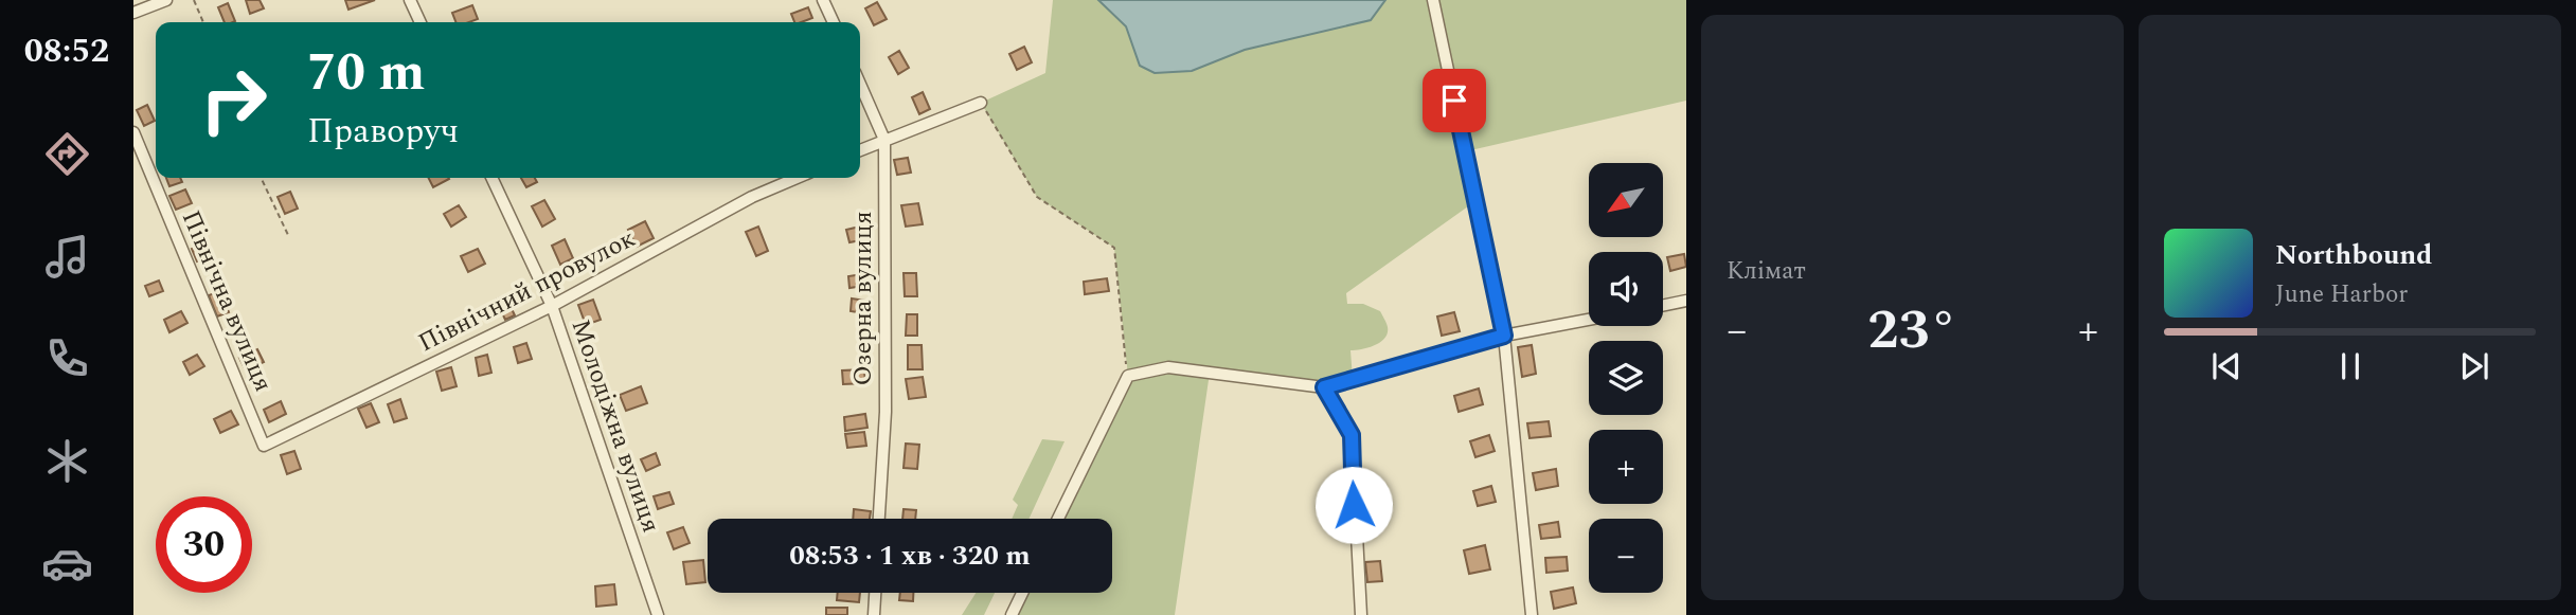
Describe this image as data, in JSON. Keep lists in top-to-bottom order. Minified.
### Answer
{"streets":{"street":["Північний провулок","Озерна вулиця","Північна вулиця","Молодіжна вулиця"]},"crossings":[["Північний провулок","Північна вулиця"],["Північний провулок","Молодіжна вулиця"]],"north":"bottom left","page":{"tabs":"08:52","tile":"Клімат","turn":["70 m","Праворуч"],"map_buttons":["+","−"],"song":["Northbound","June Harbor"],"heat":["−","23°","+"],"limit":"30","trip":"08:53 · 1 хв · 320 m"}}
